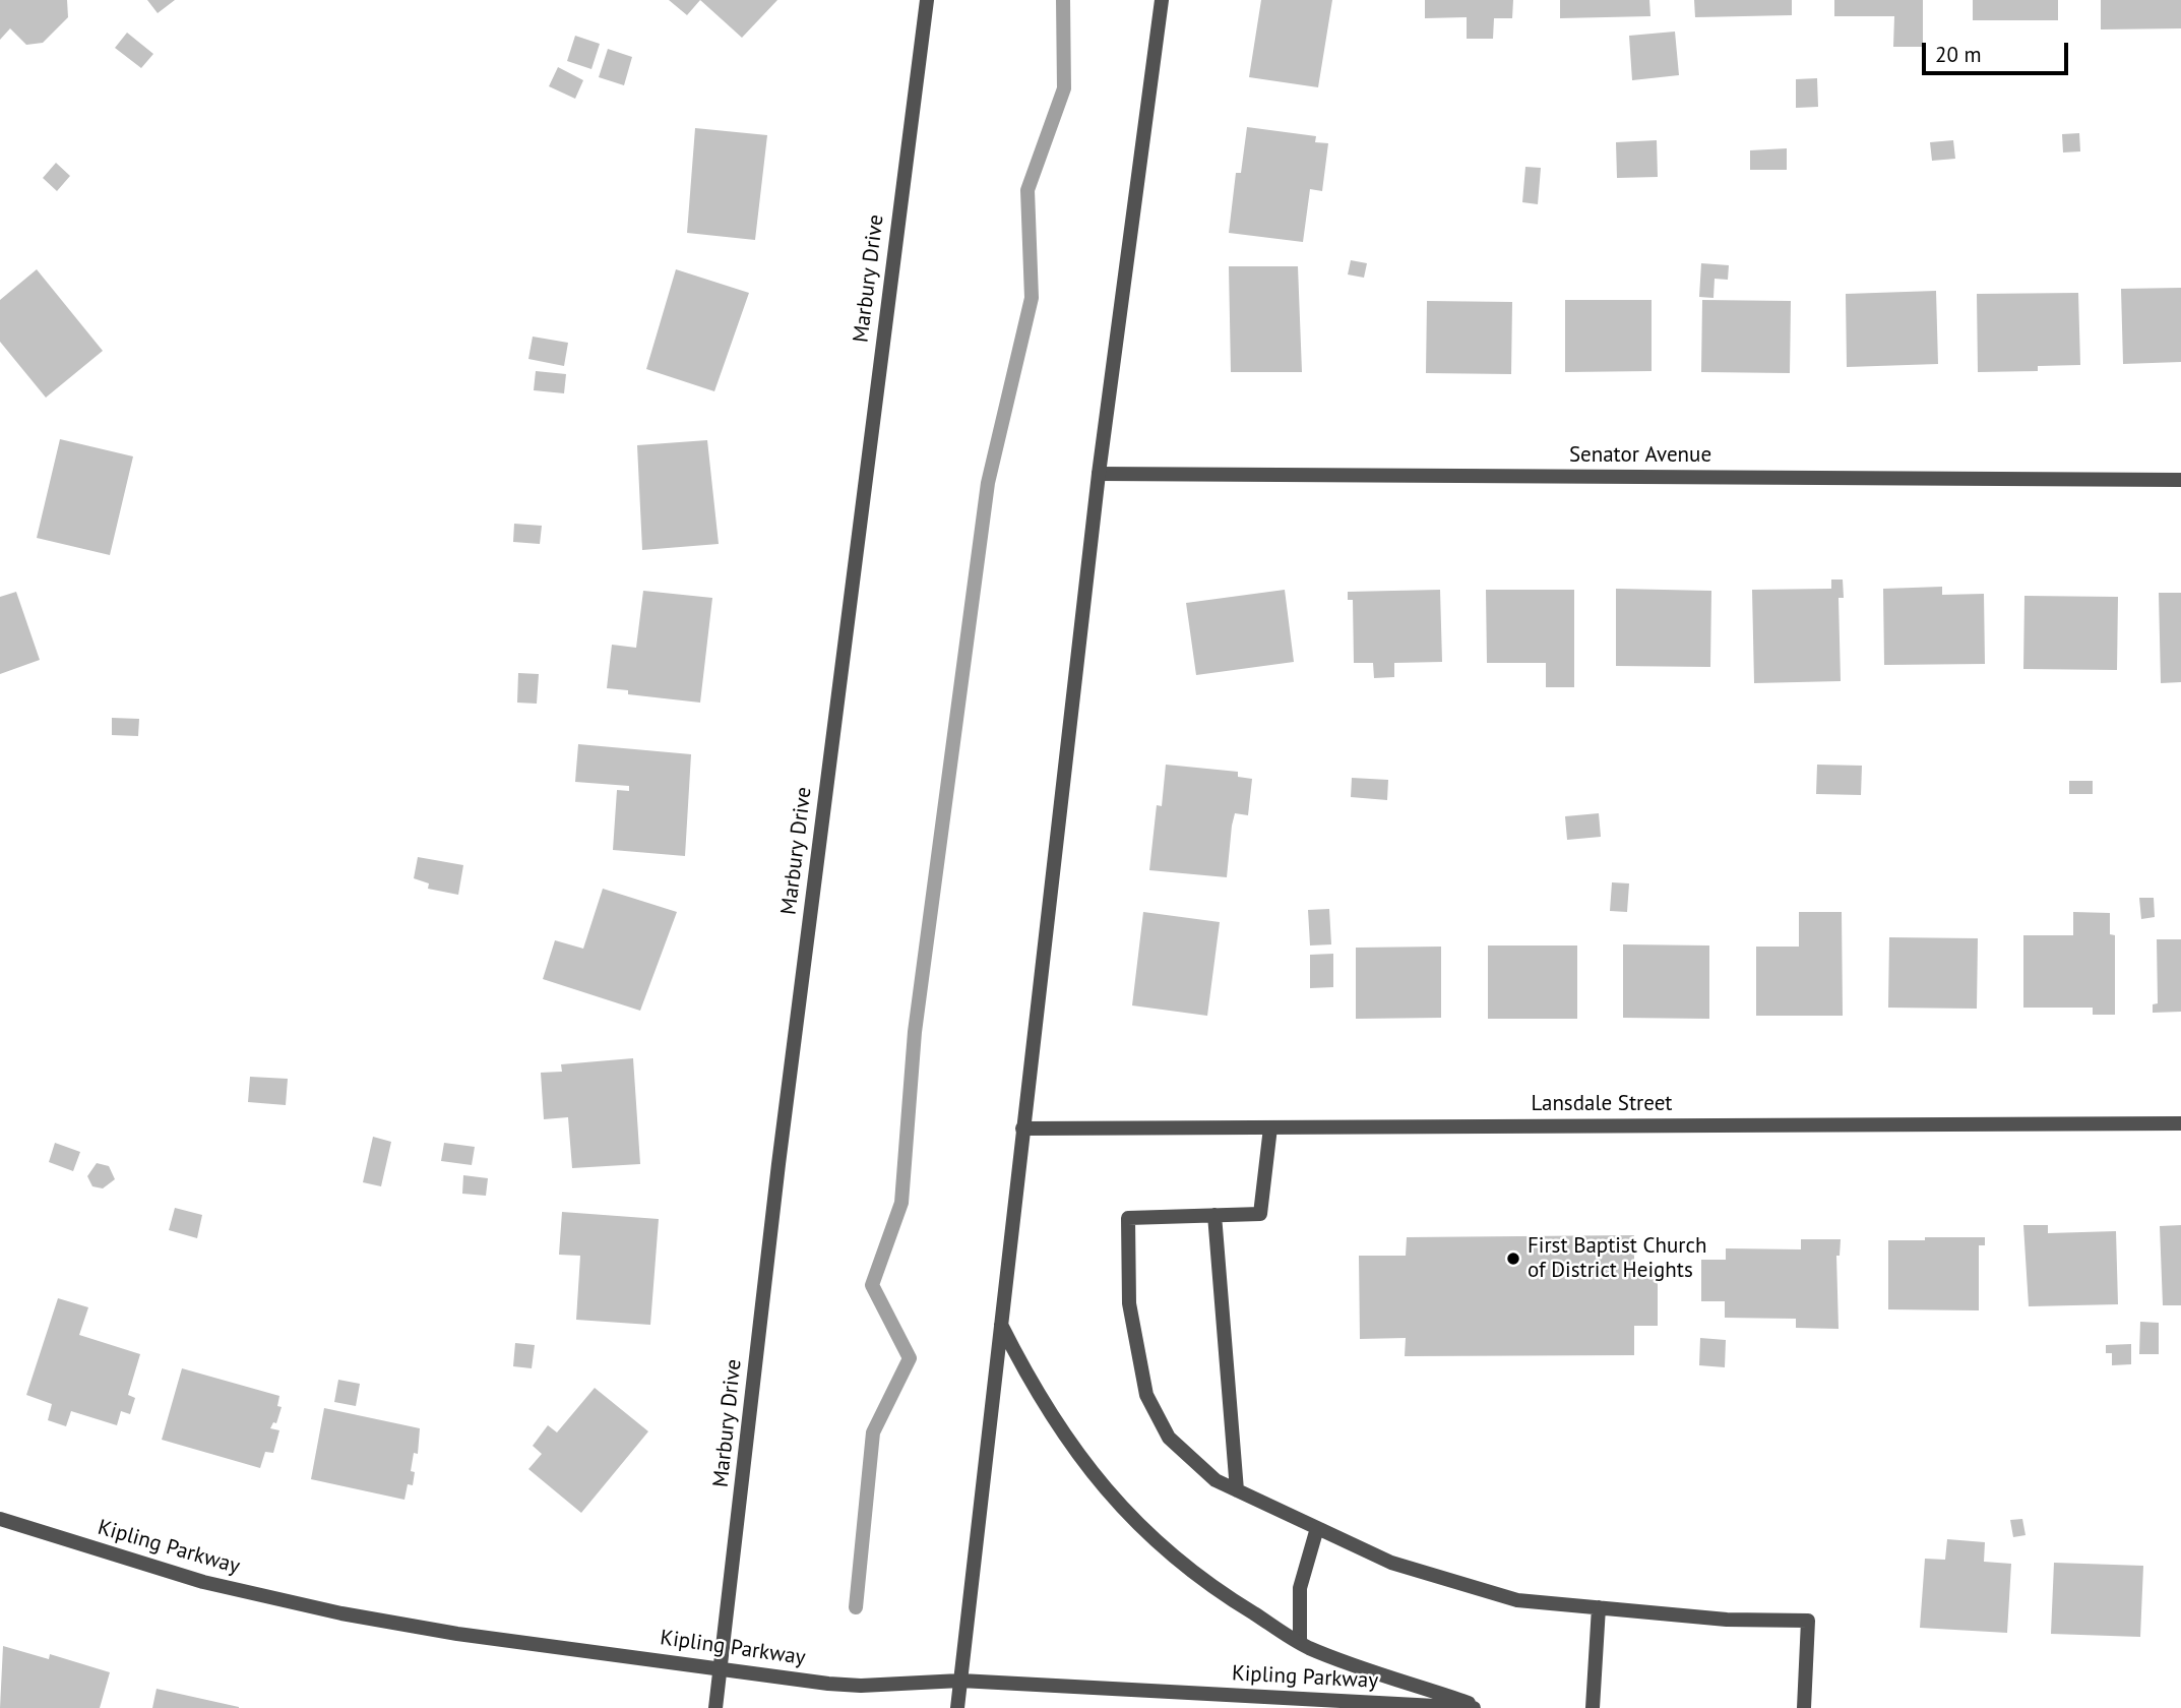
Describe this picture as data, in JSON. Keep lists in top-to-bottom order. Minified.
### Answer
{"streets":{"street":["Marbury Drive","Senator Avenue","Lansdale Street","Kipling Parkway"]},"crossings":[["Marbury Drive","Kipling Parkway"]],"places":["First Baptist Church of District Heights"],"scale_bar":"20 m"}
